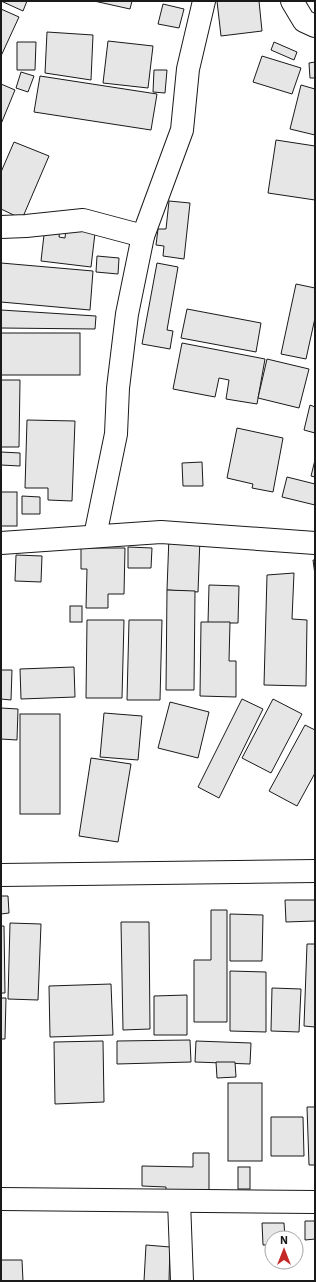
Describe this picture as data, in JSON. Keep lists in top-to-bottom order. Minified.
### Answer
{"north":"top"}
